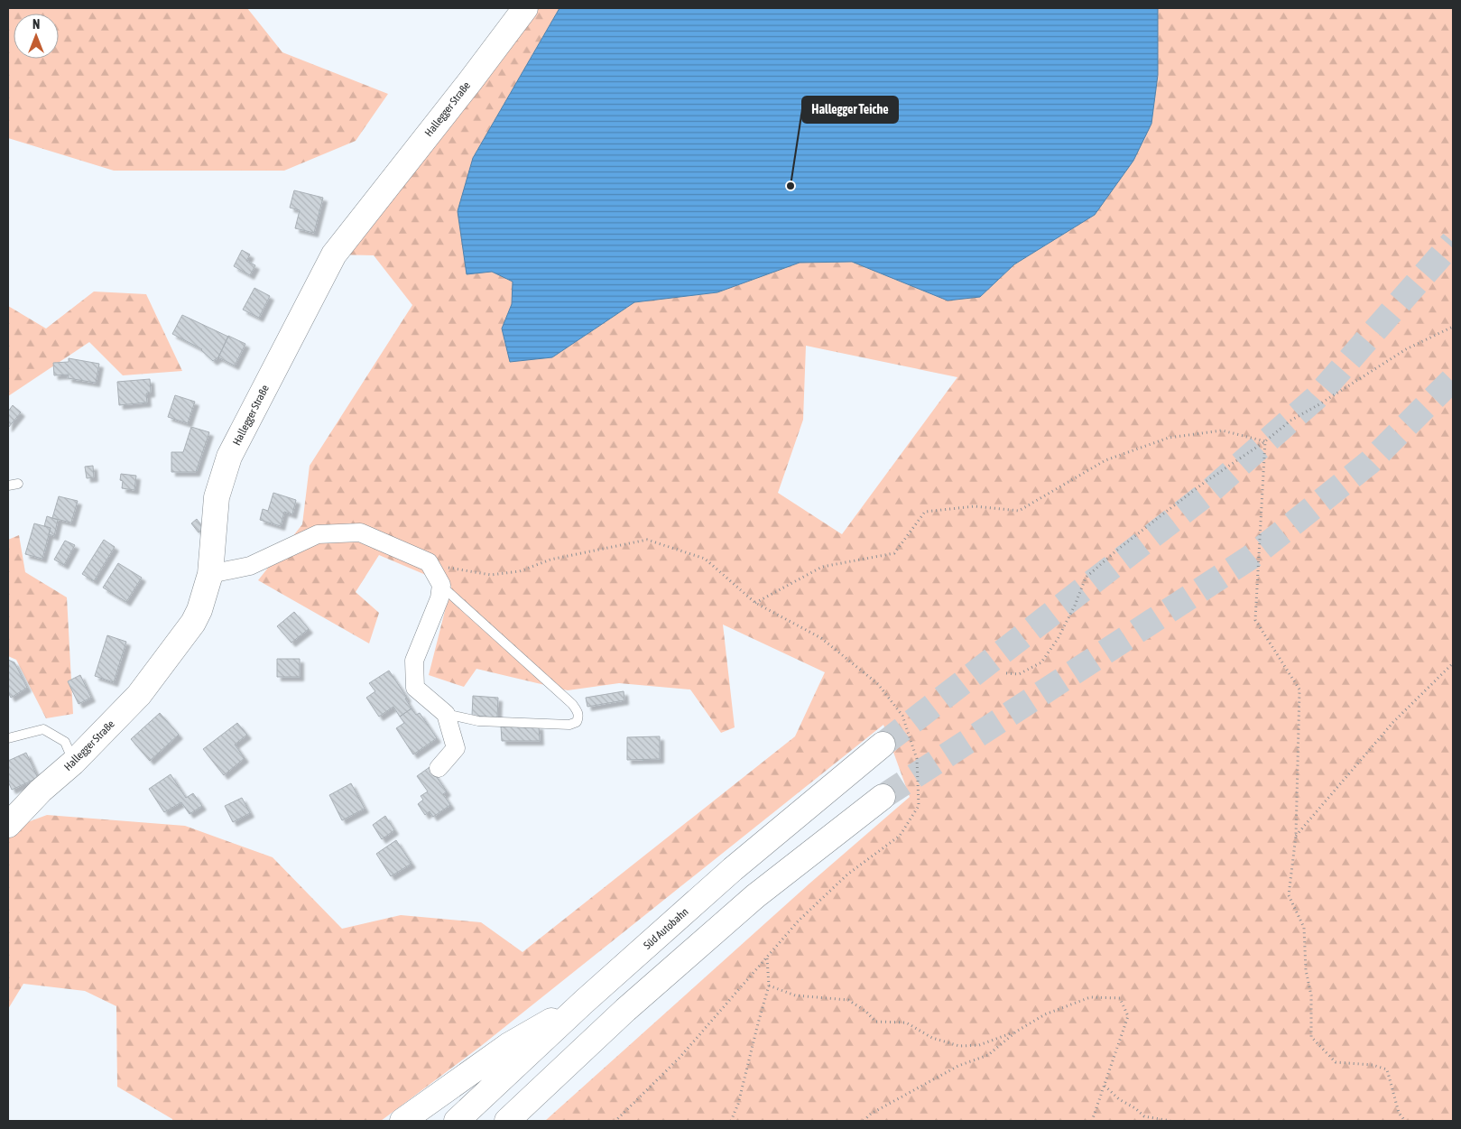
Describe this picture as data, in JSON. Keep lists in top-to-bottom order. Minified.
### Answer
{"streets":{"main road":["Hallegger Straße","Süd Autobahn"]},"places":["Hallegger Teiche"],"north":"top"}
